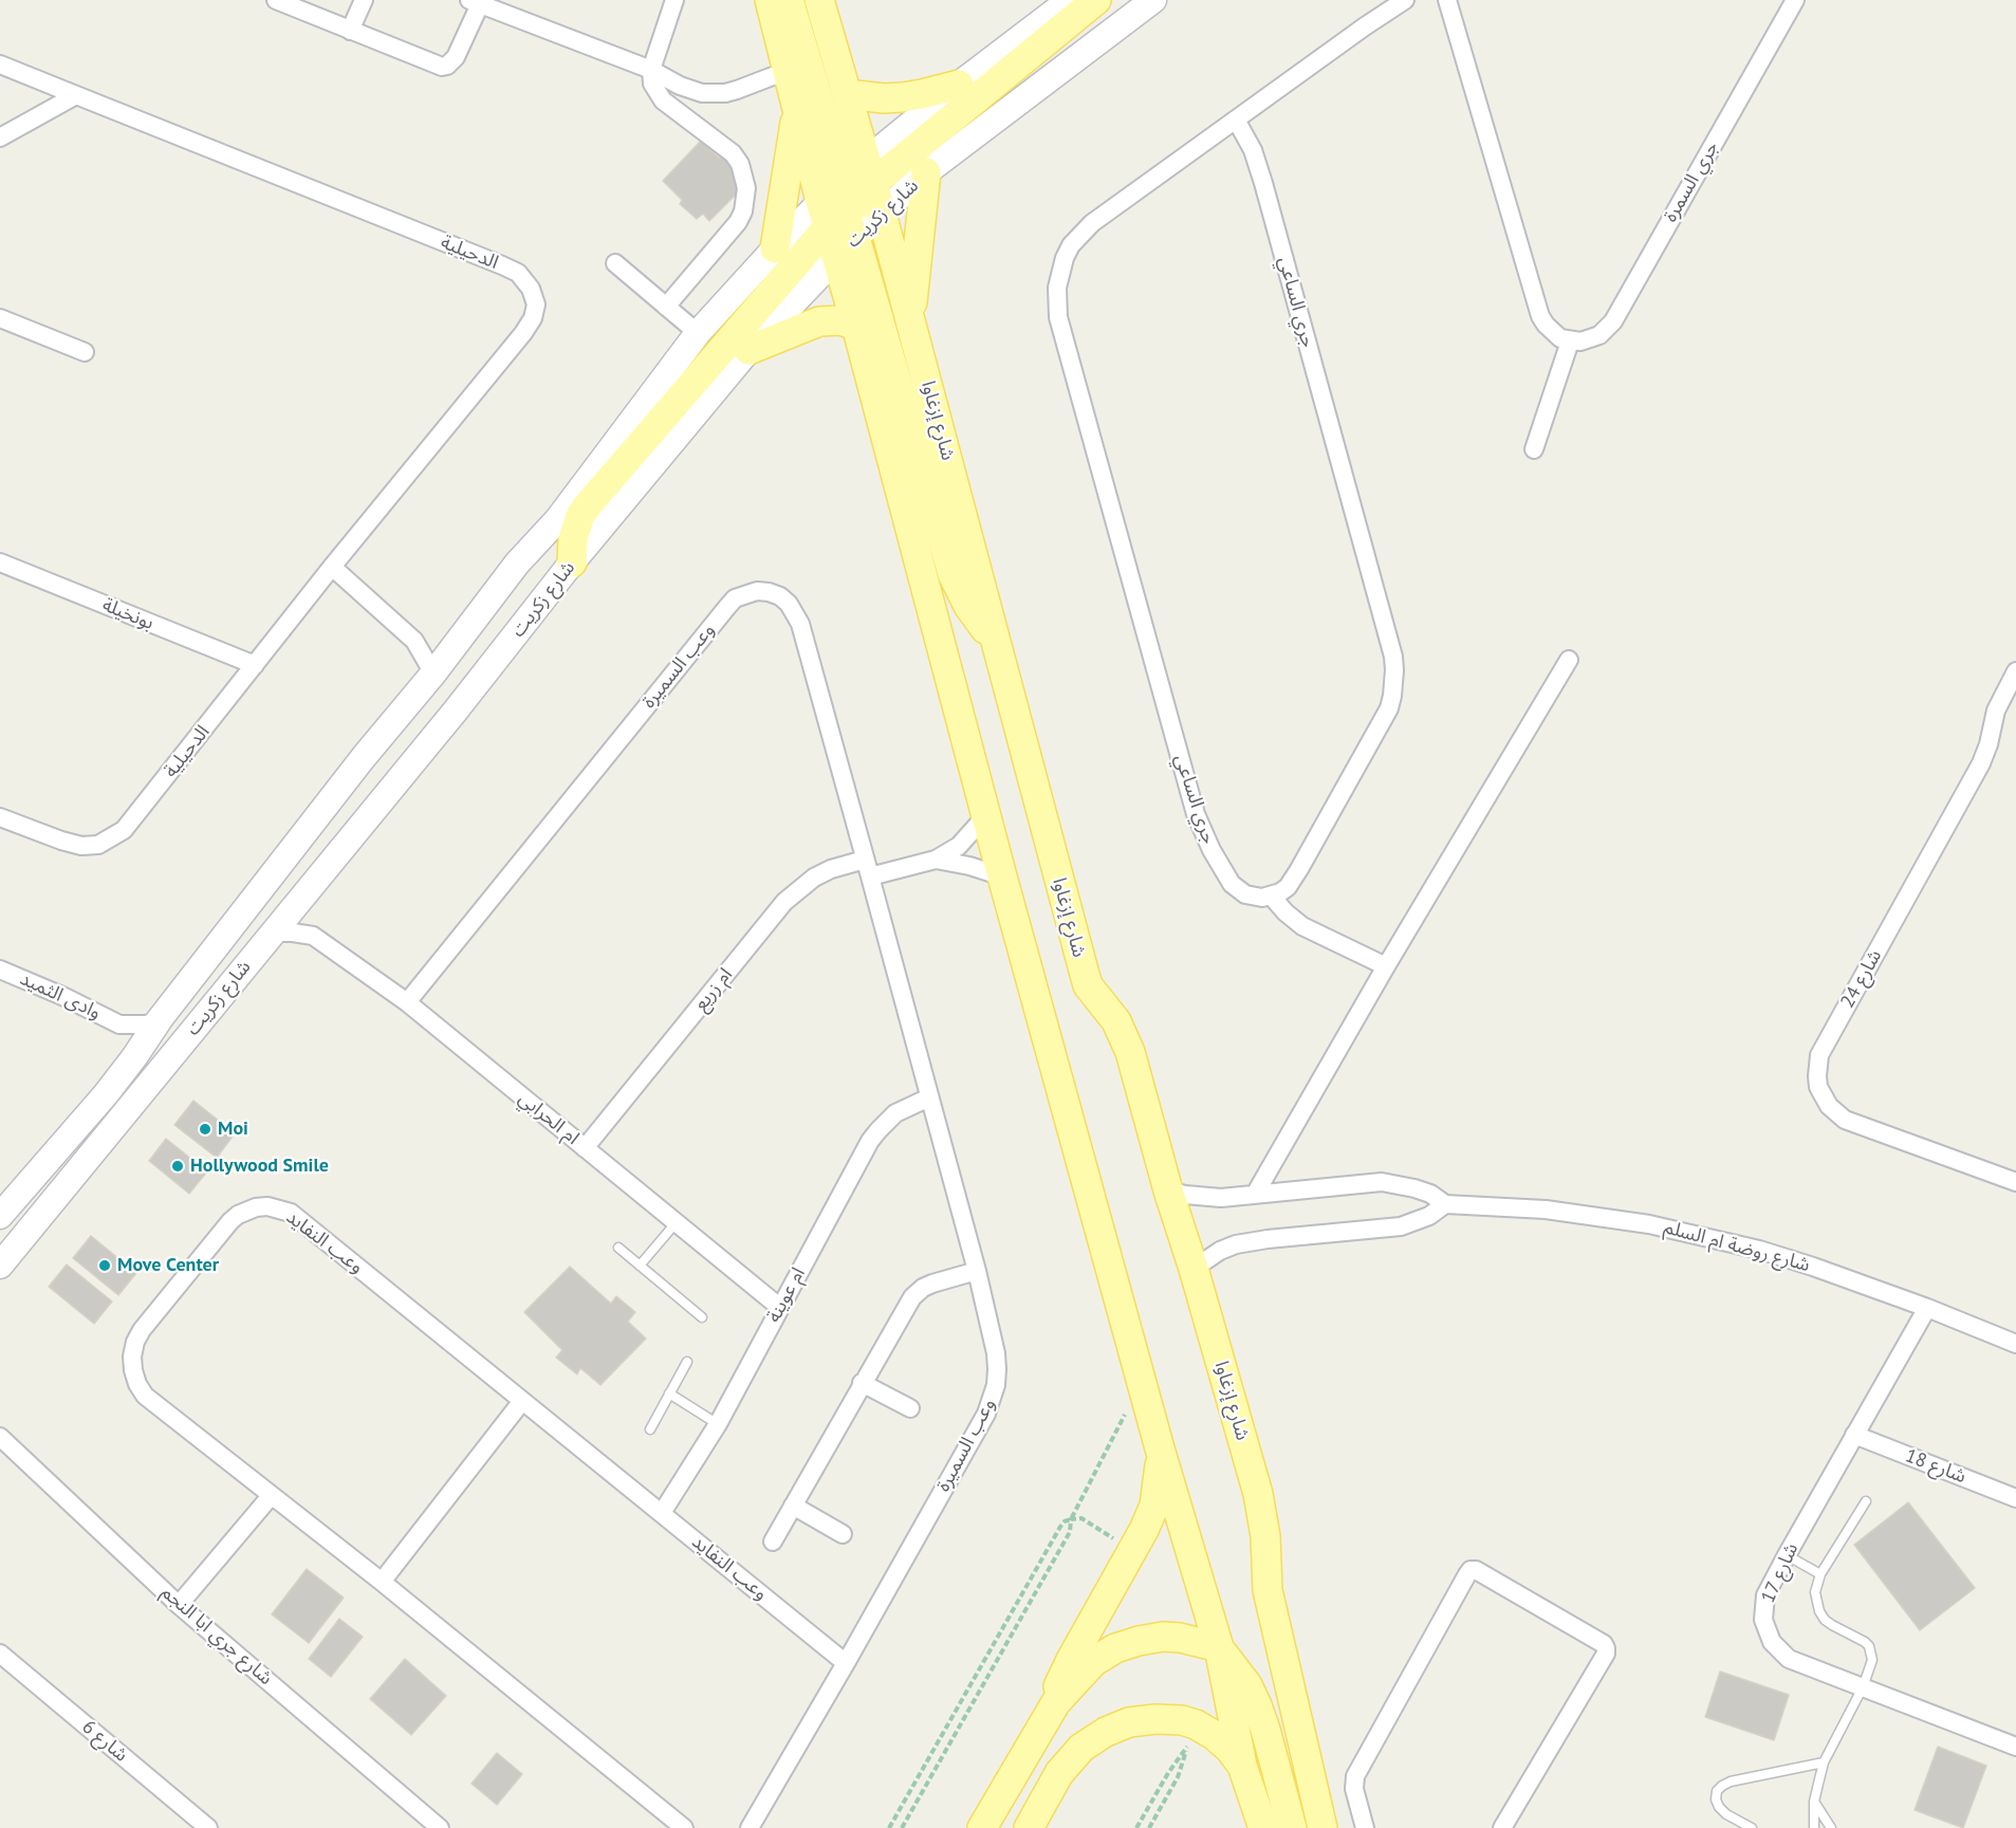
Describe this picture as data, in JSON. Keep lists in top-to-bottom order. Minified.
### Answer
{"streets":{"main road":["شارع زكريت","شارع إزغاوا"],"street":["جري السمرة","الدحيلية","جري الساعي","بونخيلة","وعب السميرة","شارع 24","ام زريع","وادى الثميد","ام الحرابي","وعب النفايد","شارع روضة ام السلم","ام عوينة","شارع 18","شارع 17","شارع جري ابا النجم","شارع 6"]},"crossings":[["شارع زكريت","شارع إزغاوا"],["شارع زكريت","وادى الثميد"],["شارع زكريت","ام الحرابي"],["الدحيلية","بونخيلة"],["شارع إزغاوا","شارع روضة ام السلم"],["وعب السميرة","ام زريع"],["وعب السميرة","ام الحرابي"],["وعب السميرة","وعب النفايد"],["وعب السميرة","ام عوينة"],["ام زريع","ام الحرابي"],["ام الحرابي","ام عوينة"],["وعب النفايد","ام عوينة"],["شارع روضة ام السلم","شارع 17"],["شارع 18","شارع 17"]],"places":["Moi","Hollywood Smile","Move Center"]}
